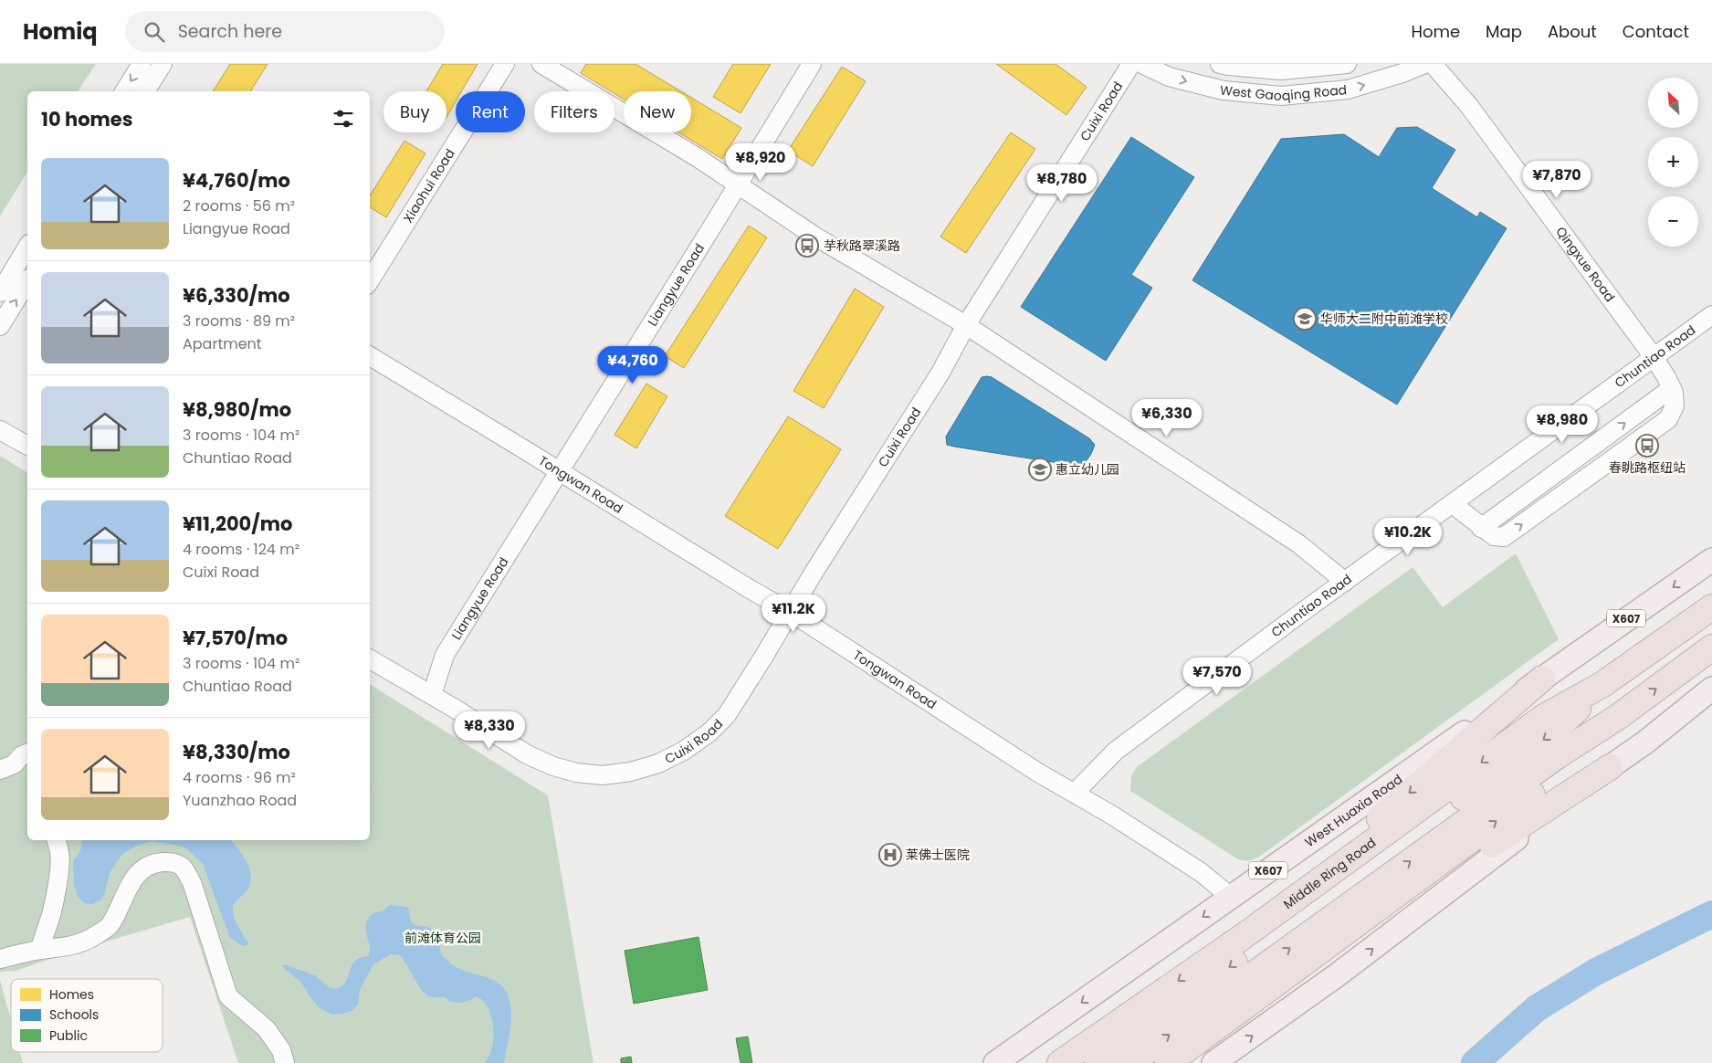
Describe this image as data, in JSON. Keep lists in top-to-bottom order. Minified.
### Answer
{"streets":{"highway":["Middle Ring Road"],"main road":["X607","West Huaxia Road"],"street":["West Gaoqing Road","Cuixi Road","Xiaohui Road","Qingxue Road","Liangyue Road","Chuntiao Road","Tongwan Road"]},"crossings":[["Cuixi Road","Liangyue Road"],["Cuixi Road","Tongwan Road"],["Qingxue Road","Chuntiao Road"],["Liangyue Road","Tongwan Road"],["Chuntiao Road","Tongwan Road"],["Tongwan Road","West Huaxia Road"]],"parks":["前滩体育公园"],"places":{"bus stop":["芋秋路翠溪路","春眺路枢纽站"],"school or university":["华师大二附中前滩学校","惠立幼儿园"],"hospital":["莱佛士医院"]},"legend":["Homes","Schools","Public"],"north":"top left","page":{"header":"Homiq","search":"Search here","nav":["Home","Map","About","Contact"],"map_buttons":["+","−"],"chip":["Buy","Rent","Filters","New"],"heading":"10 homes","price":["¥8,920","¥7,870","¥8,780","¥4,760","¥6,330","¥8,980","¥10.2K","¥11.2K","¥7,570","¥8,330"],"list":[{"name":"¥4,760/mo","note":"2 rooms · 56 m² · Liangyue Road"},{"name":"¥6,330/mo","note":"3 rooms · 89 m² · Apartment"},{"name":"¥8,980/mo","note":"3 rooms · 104 m² · Chuntiao Road"},{"name":"¥11,200/mo","note":"4 rooms · 124 m² · Cuixi Road"},{"name":"¥7,570/mo","note":"3 rooms · 104 m² · Chuntiao Road"},{"name":"¥8,330/mo","note":"4 rooms · 96 m² · Yuanzhao Road"}]}}
